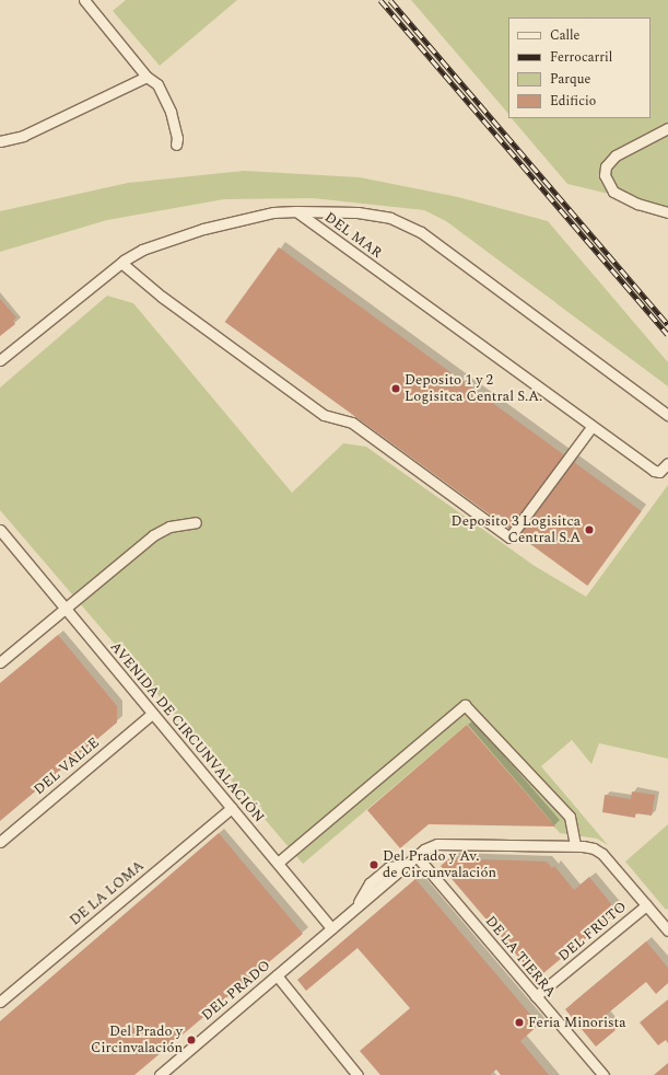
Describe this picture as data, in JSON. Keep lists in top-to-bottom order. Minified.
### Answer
{"streets":{"street":["DEL MAR","AVENIDA DE CIRCUNVALACIÓN","DEL VALLE","DE LA LOMA","DEL FRUTO","DE LA TIERRA","DEL PRADO"]},"crossings":[["AVENIDA DE CIRCUNVALACIÓN","DEL VALLE"],["AVENIDA DE CIRCUNVALACIÓN","DE LA LOMA"],["AVENIDA DE CIRCUNVALACIÓN","DEL PRADO"],["DEL FRUTO","DE LA TIERRA"]],"places":["Deposito 1 y 2 Logisitca Central S.A.","Deposito 3 Logisitca Central S.A","Del Prado y Av. de Circunvalación","Feria Minorista","Del Prado y Circinvalación"],"legend":["Calle","Ferrocarril","Parque","Edificio"]}
